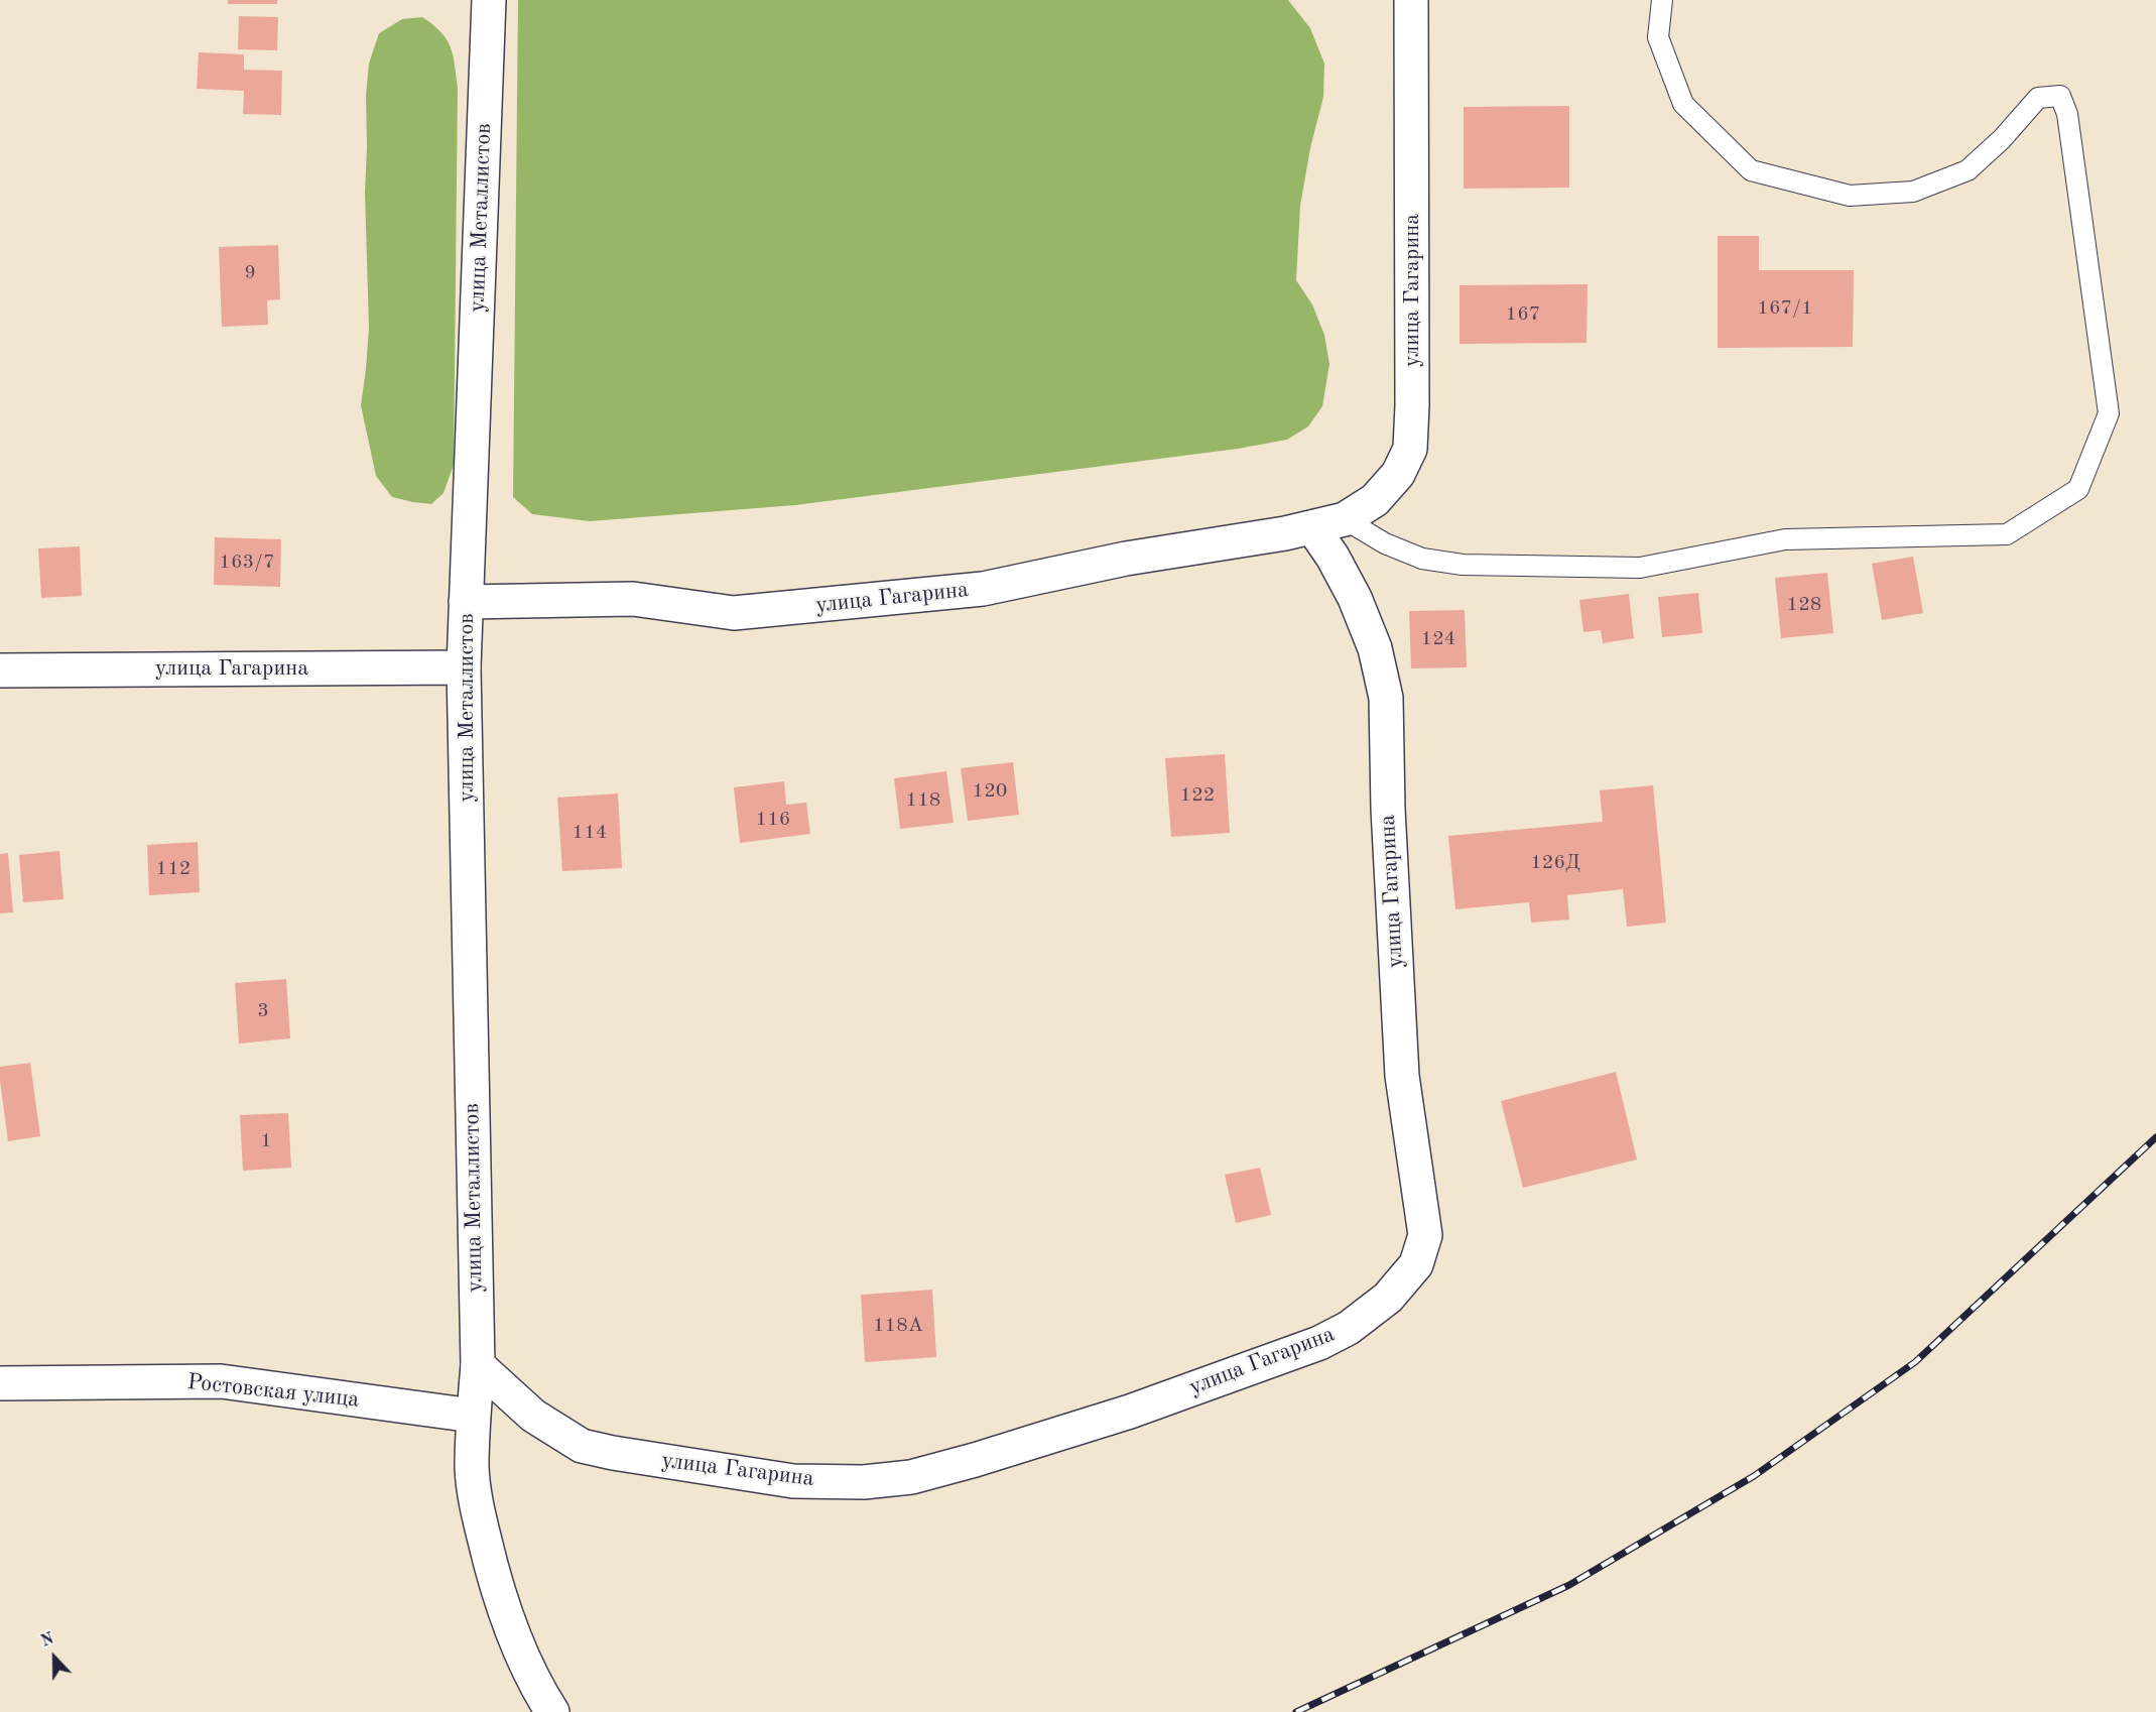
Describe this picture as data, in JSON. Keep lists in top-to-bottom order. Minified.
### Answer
{"streets":{"street":["улица Металлистов","улица Гагарина","Ростовская улица"]},"crossings":[["улица Металлистов","улица Гагарина"],["улица Металлистов","Ростовская улица"]],"house_numbers":["9","167/1","167","163/7","128","124","120","122","118","116","114","126Д","112","3","1","118А"],"north":"top"}
